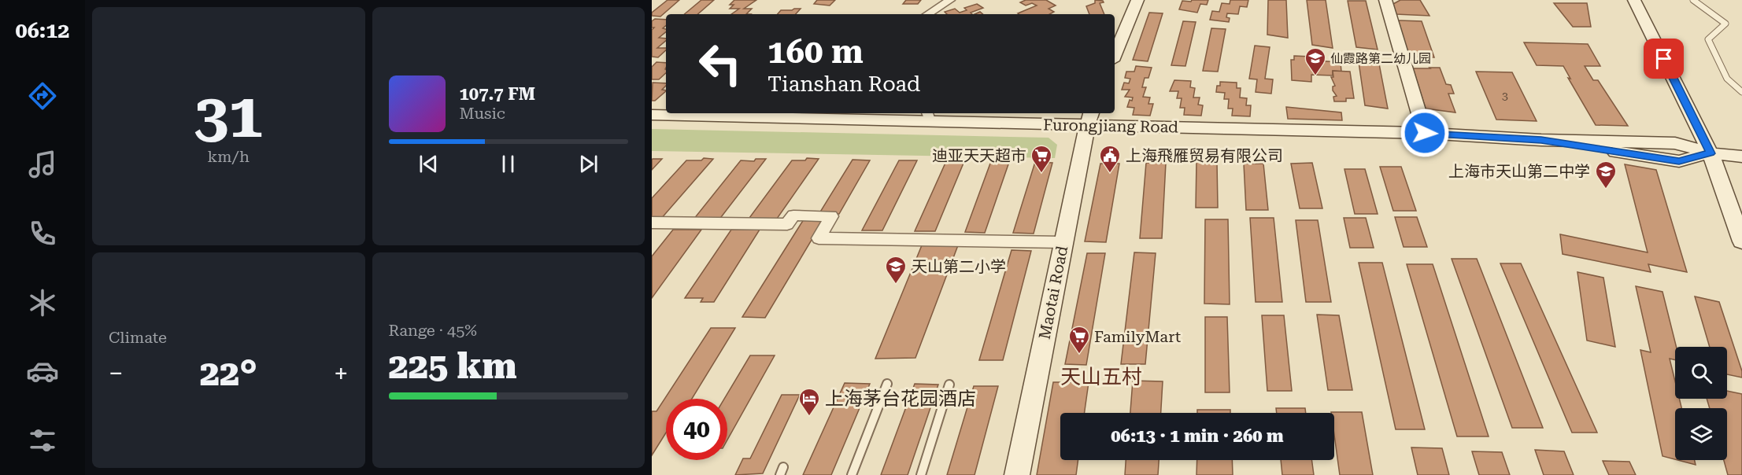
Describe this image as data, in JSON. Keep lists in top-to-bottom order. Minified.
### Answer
{"streets":{"street":["Furongjiang Road","Maotai Road"]},"crossings":[["Furongjiang Road","Maotai Road"]],"districts":["天山五村"],"places":{"school or university":["仙霞路第二幼儿园","上海市天山第二中学","天山第二小学"],"supermarket":["迪亚天天超市","FamilyMart"],"public building":["上海飛雁贸易有限公司"],"hotel":["上海茅台花园酒店"]},"house_numbers":["3"],"page":{"tabs":"06:12","tile":[["31","km/h"],"Climate",["Range · 45%","225 km"]],"turn":["160 m","Tianshan Road"],"song":["107.7 FM","Music"],"heat":["−","22°","+"],"limit":"40","trip":"06:13 · 1 min · 260 m"}}
